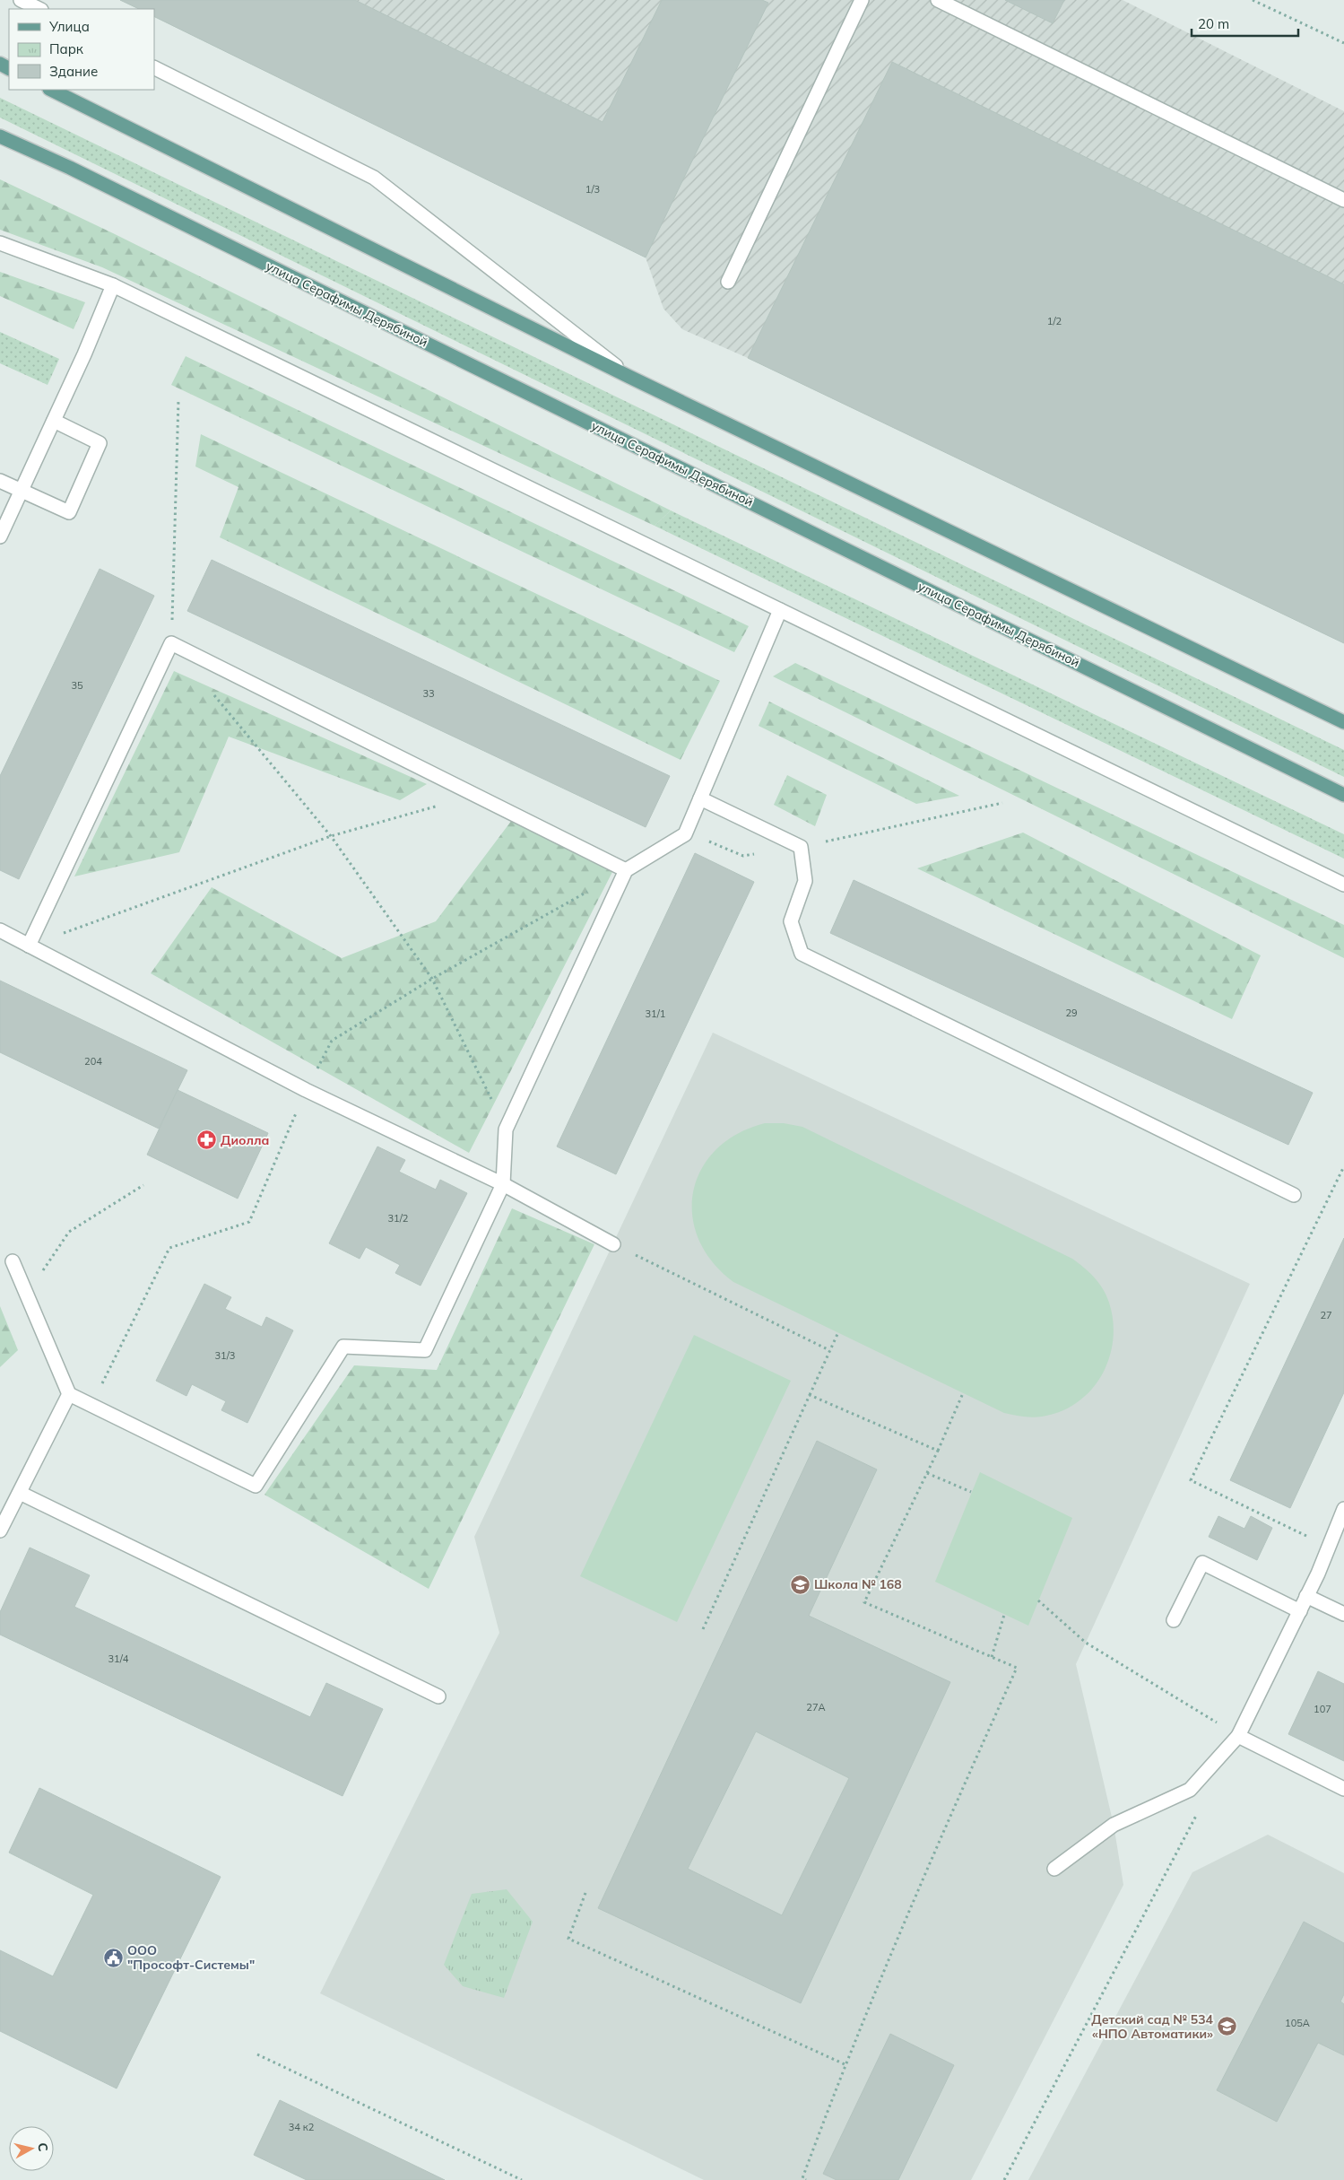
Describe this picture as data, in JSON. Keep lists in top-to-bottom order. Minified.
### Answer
{"streets":{"main road":["улица Серафимы Дерябиной"]},"places":{"pharmacy":["Диолла"],"school or university":["Школа № 168","Детский сад № 534 «НПО Автоматики»"],"public building":["ООО \"Прософт-Системы\""]},"house_numbers":["1/3","1/2","35","33","29","31/1","204","31/2","27","31/3","31/4","27А","107","105А","34 к2"],"legend":["Улица","Парк","Здание"],"scale_bar":"20 m","north":"right"}
